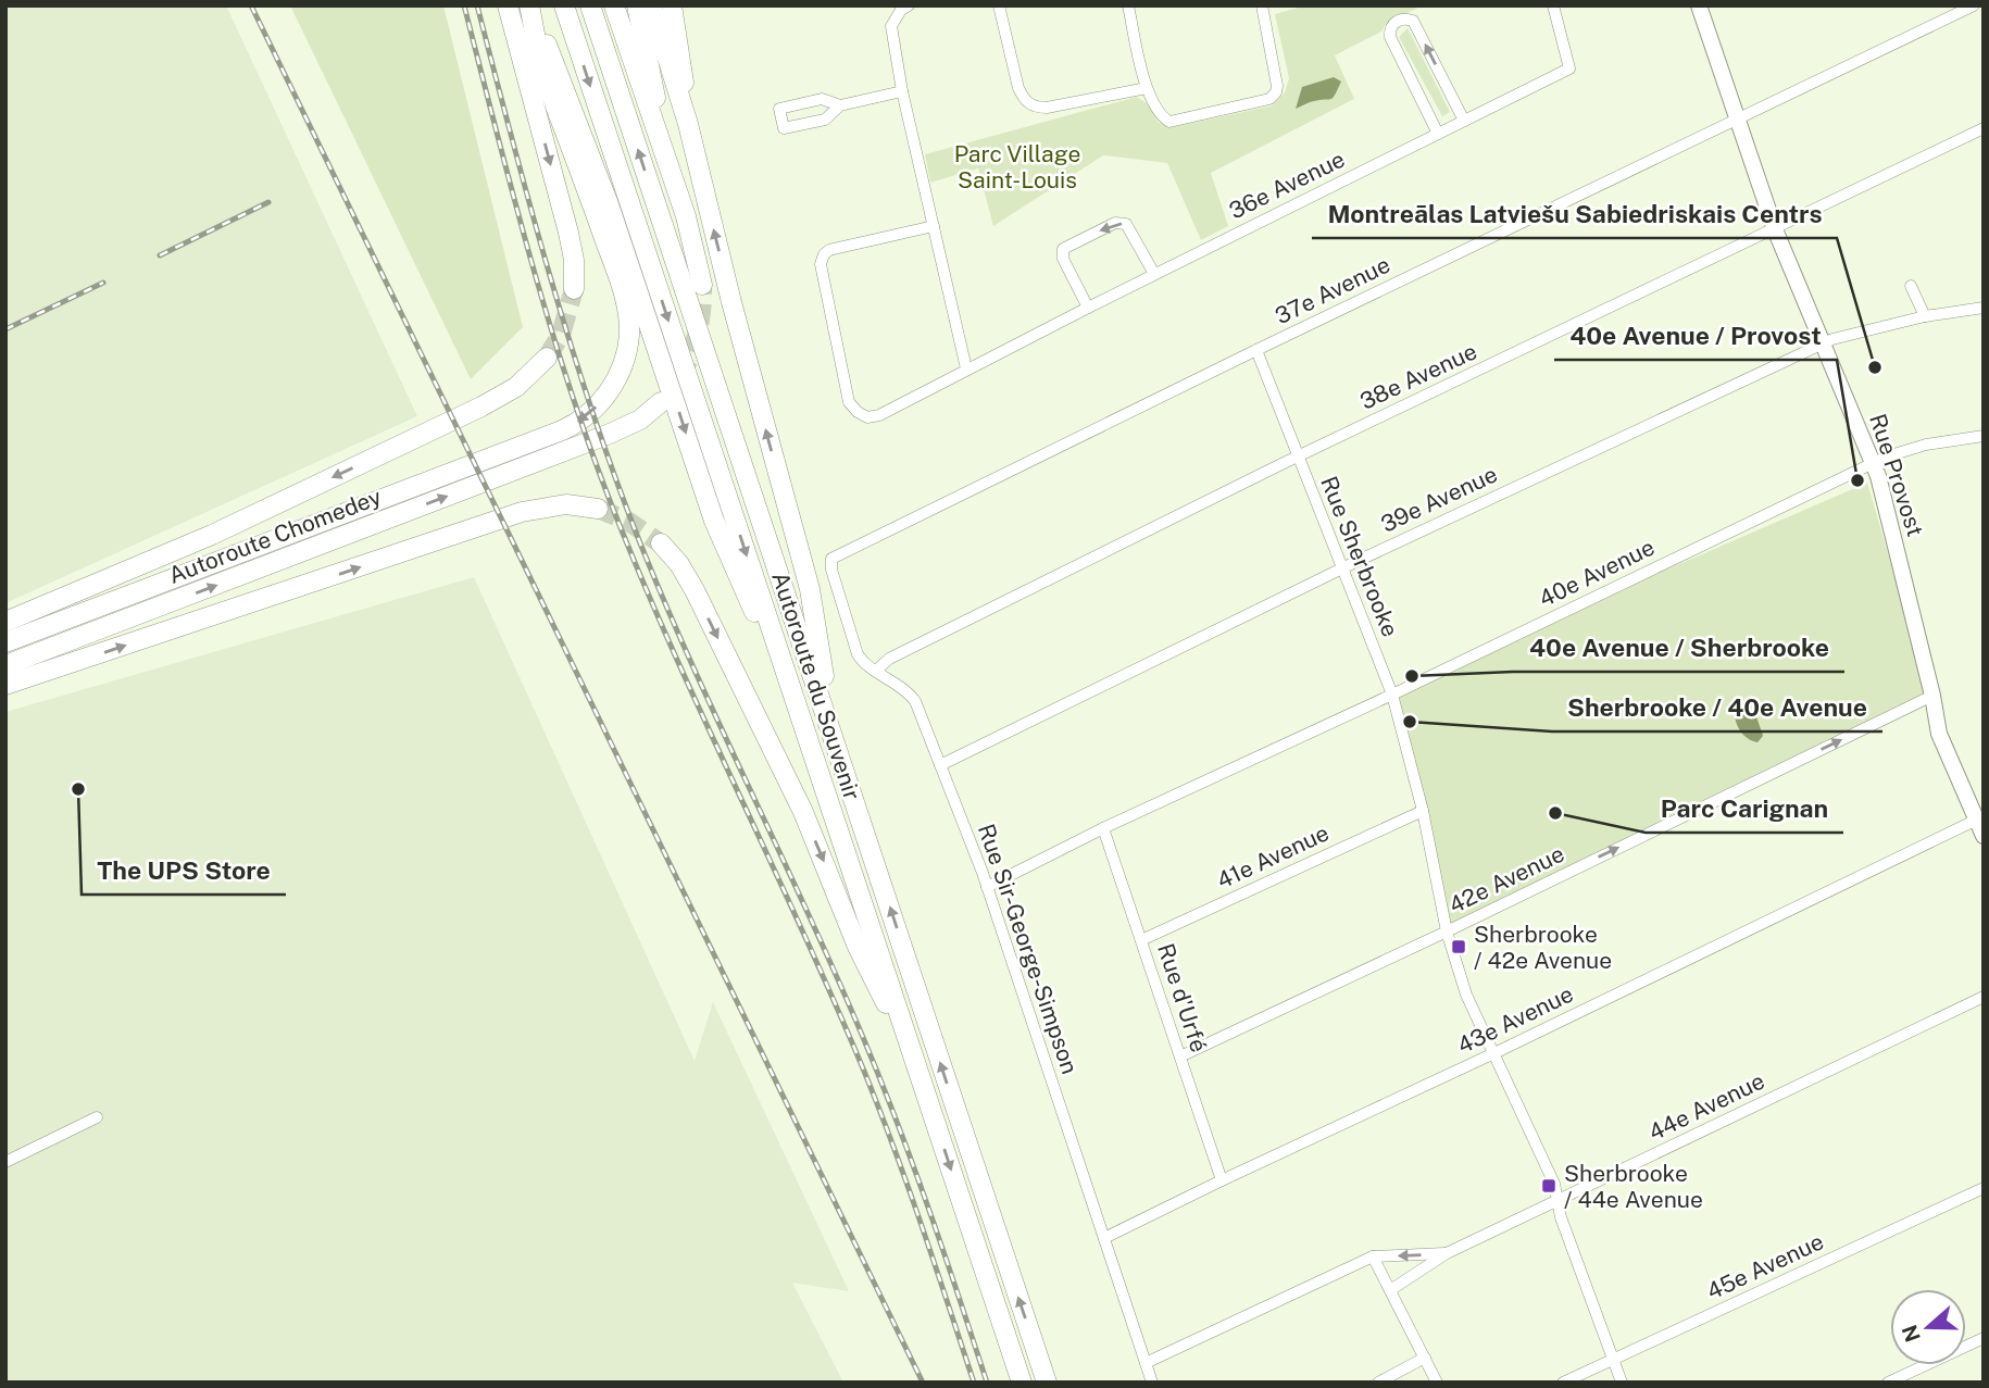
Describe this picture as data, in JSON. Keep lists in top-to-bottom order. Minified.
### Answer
{"streets":{"highway":["Autoroute Chomedey","Autoroute du Souvenir"],"street":["36e Avenue","37e Avenue","38e Avenue","Rue Provost","39e Avenue","Rue Sherbrooke","40e Avenue","41e Avenue","42e Avenue","Rue Sir-George-Simpson","Rue d'Urfé","43e Avenue","44e Avenue","45e Avenue"]},"crossings":[["37e Avenue","Rue Provost"],["37e Avenue","Rue Sherbrooke"],["37e Avenue","Rue Sir-George-Simpson"],["38e Avenue","Rue Provost"],["38e Avenue","Rue Sherbrooke"],["38e Avenue","Rue Sir-George-Simpson"],["Rue Provost","39e Avenue"],["Rue Provost","40e Avenue"],["Rue Provost","42e Avenue"],["Rue Provost","43e Avenue"],["39e Avenue","Rue Sherbrooke"],["39e Avenue","Rue Sir-George-Simpson"],["Rue Sherbrooke","40e Avenue"],["Rue Sherbrooke","41e Avenue"],["Rue Sherbrooke","42e Avenue"],["Rue Sherbrooke","43e Avenue"],["Rue Sherbrooke","44e Avenue"],["Rue Sherbrooke","45e Avenue"],["40e Avenue","Rue Sir-George-Simpson"],["40e Avenue","Rue d'Urfé"],["41e Avenue","Rue d'Urfé"],["42e Avenue","Rue d'Urfé"],["Rue Sir-George-Simpson","43e Avenue"],["Rue Sir-George-Simpson","44e Avenue"],["Rue d'Urfé","43e Avenue"]],"one_way":["42e Avenue"],"parks":["Parc Village Saint-Louis"],"places":{"other":["Montreālas Latviešu Sabiedriskais Centrs","40e Avenue / Provost","40e Avenue / Sherbrooke","Sherbrooke / 40e Avenue","The UPS Store","Parc Carignan"],"transit":["Sherbrooke / 42e Avenue","Sherbrooke / 44e Avenue"]},"north":"left"}
